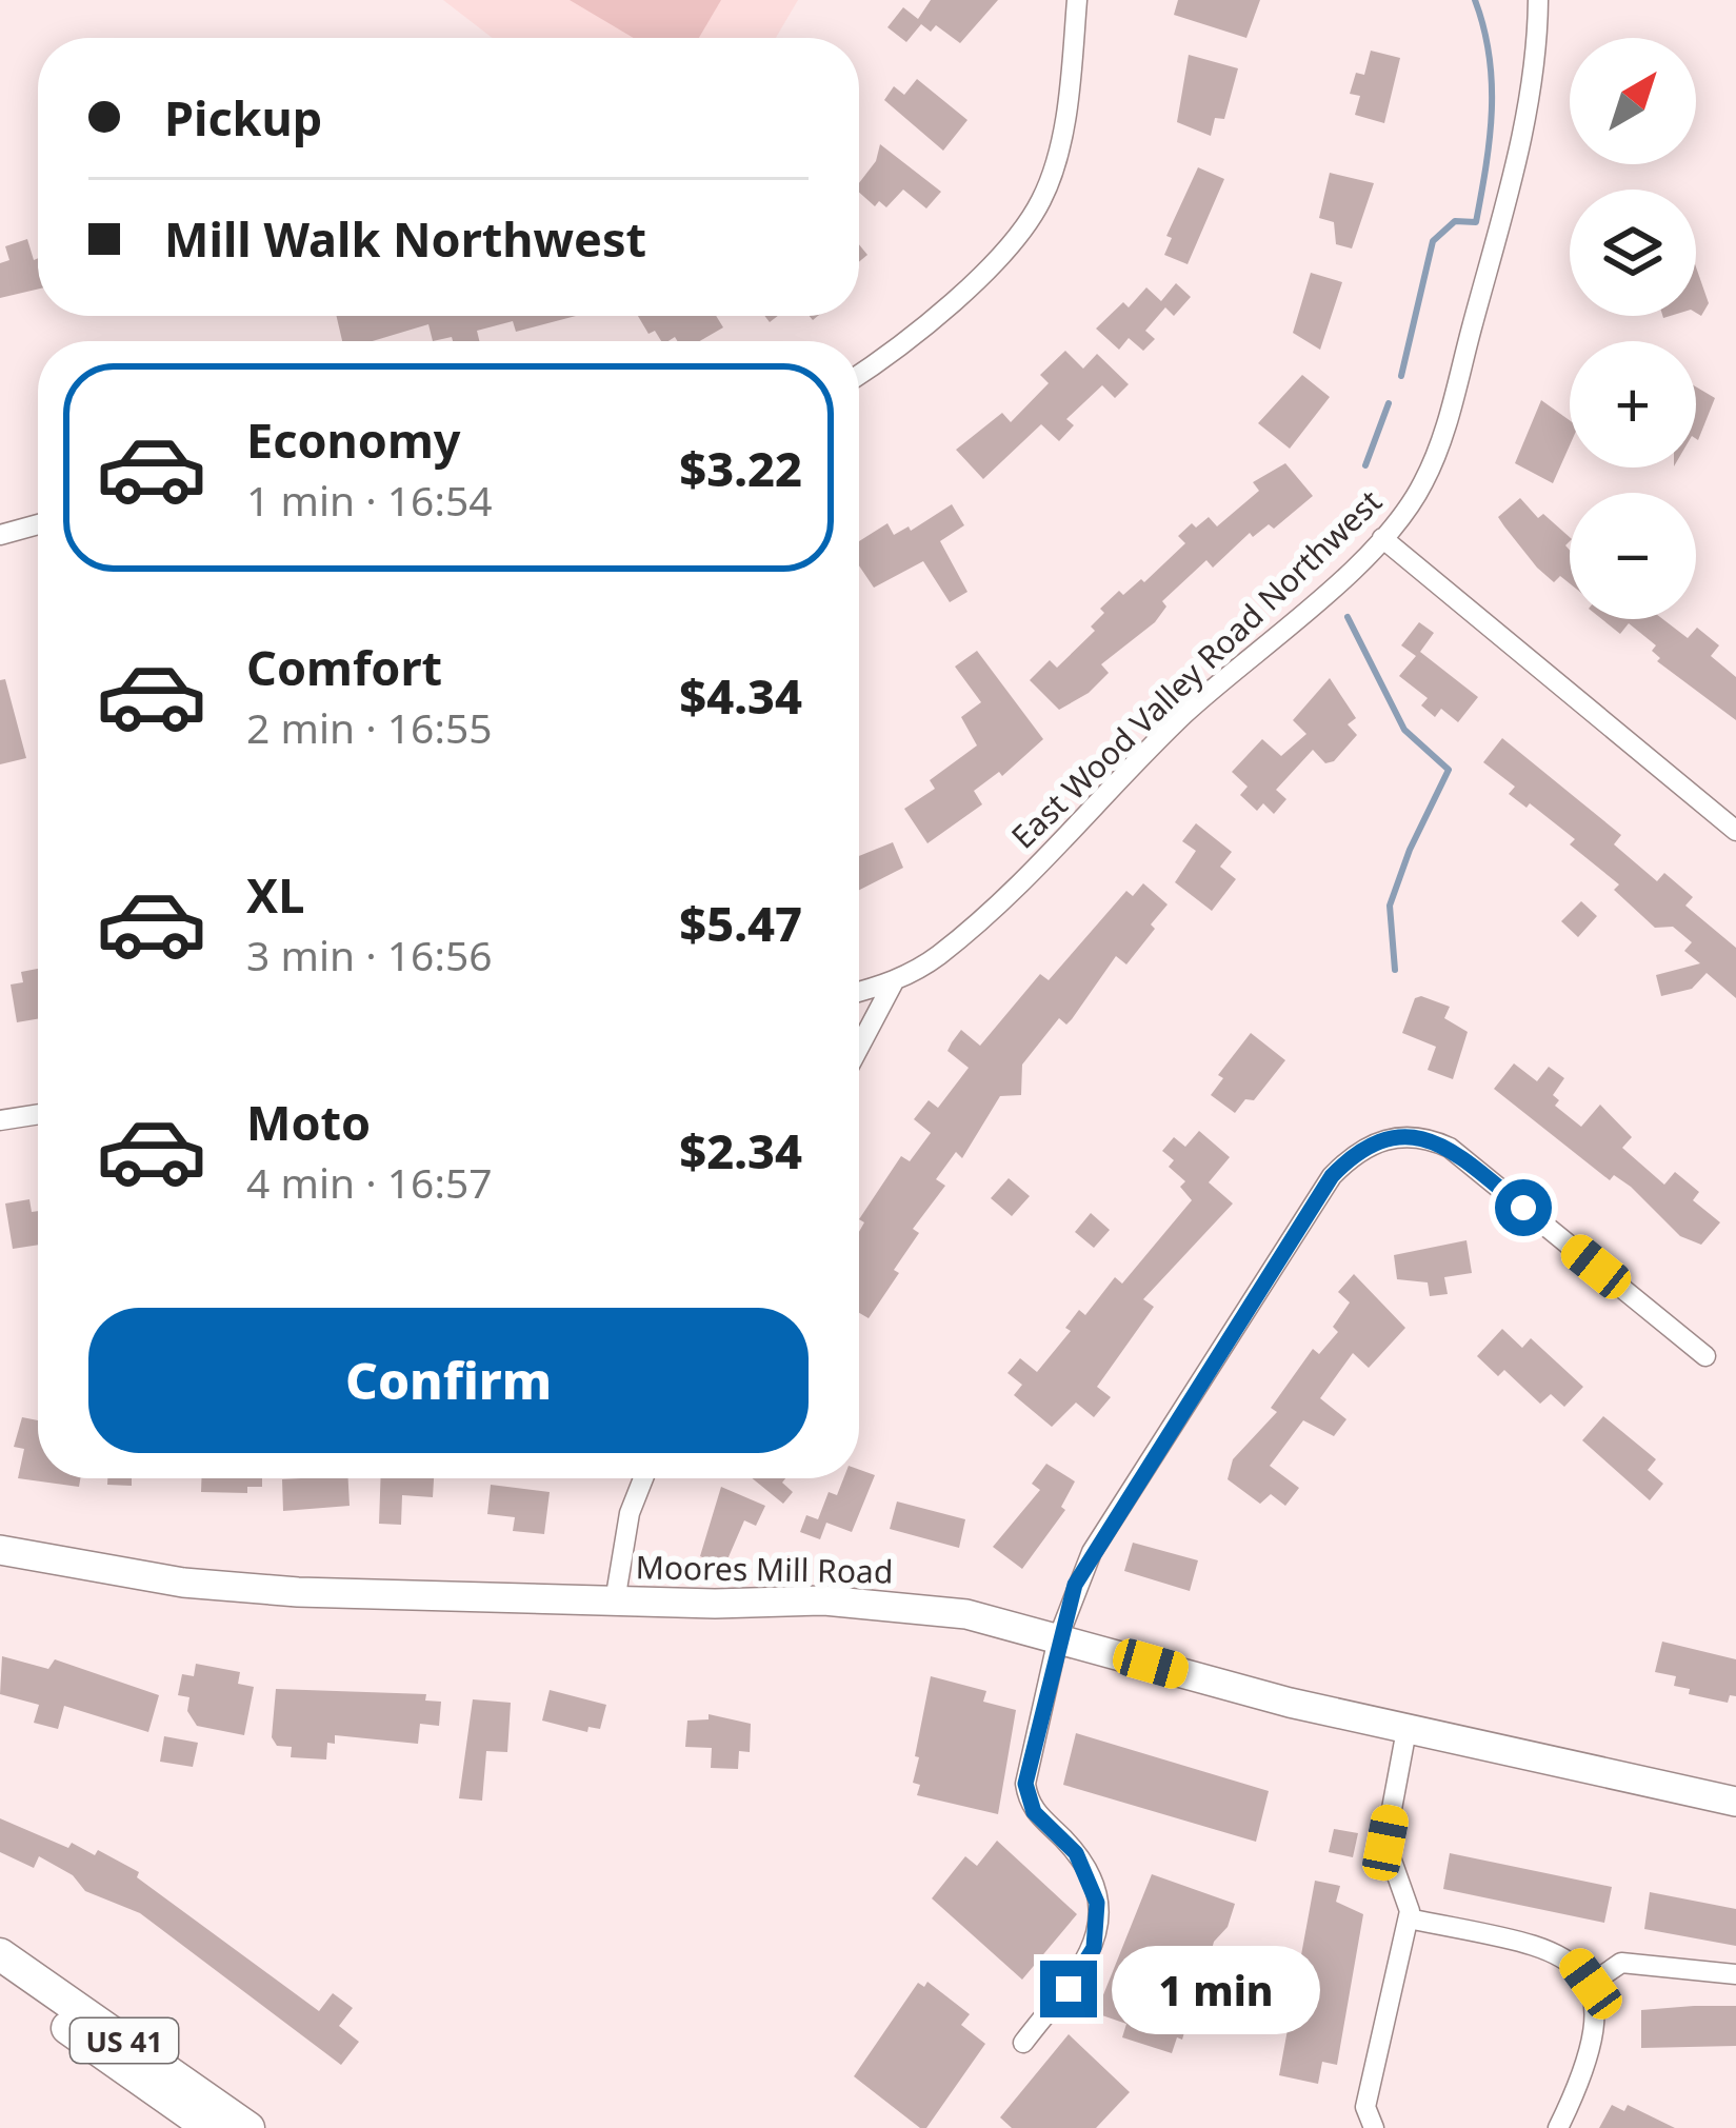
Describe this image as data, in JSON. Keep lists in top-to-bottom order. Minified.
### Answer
{"streets":{"main road":["US 41"],"street":["East Wood Valley Road Northwest","Moores Mill Road"]},"north":"top right","page":{"map_buttons":["+","−"],"banner":["Pickup","Mill Walk Northwest"],"list":[{"name":"Economy","note":"1 min · 16:54","value":"$3.22"},{"name":"Comfort","note":"2 min · 16:55","value":"$4.34"},{"name":"XL","note":"3 min · 16:56","value":"$5.47"},{"name":"Moto","note":"4 min · 16:57","value":"$2.34"}],"buttons":"Confirm","bubble":"1 min"}}
